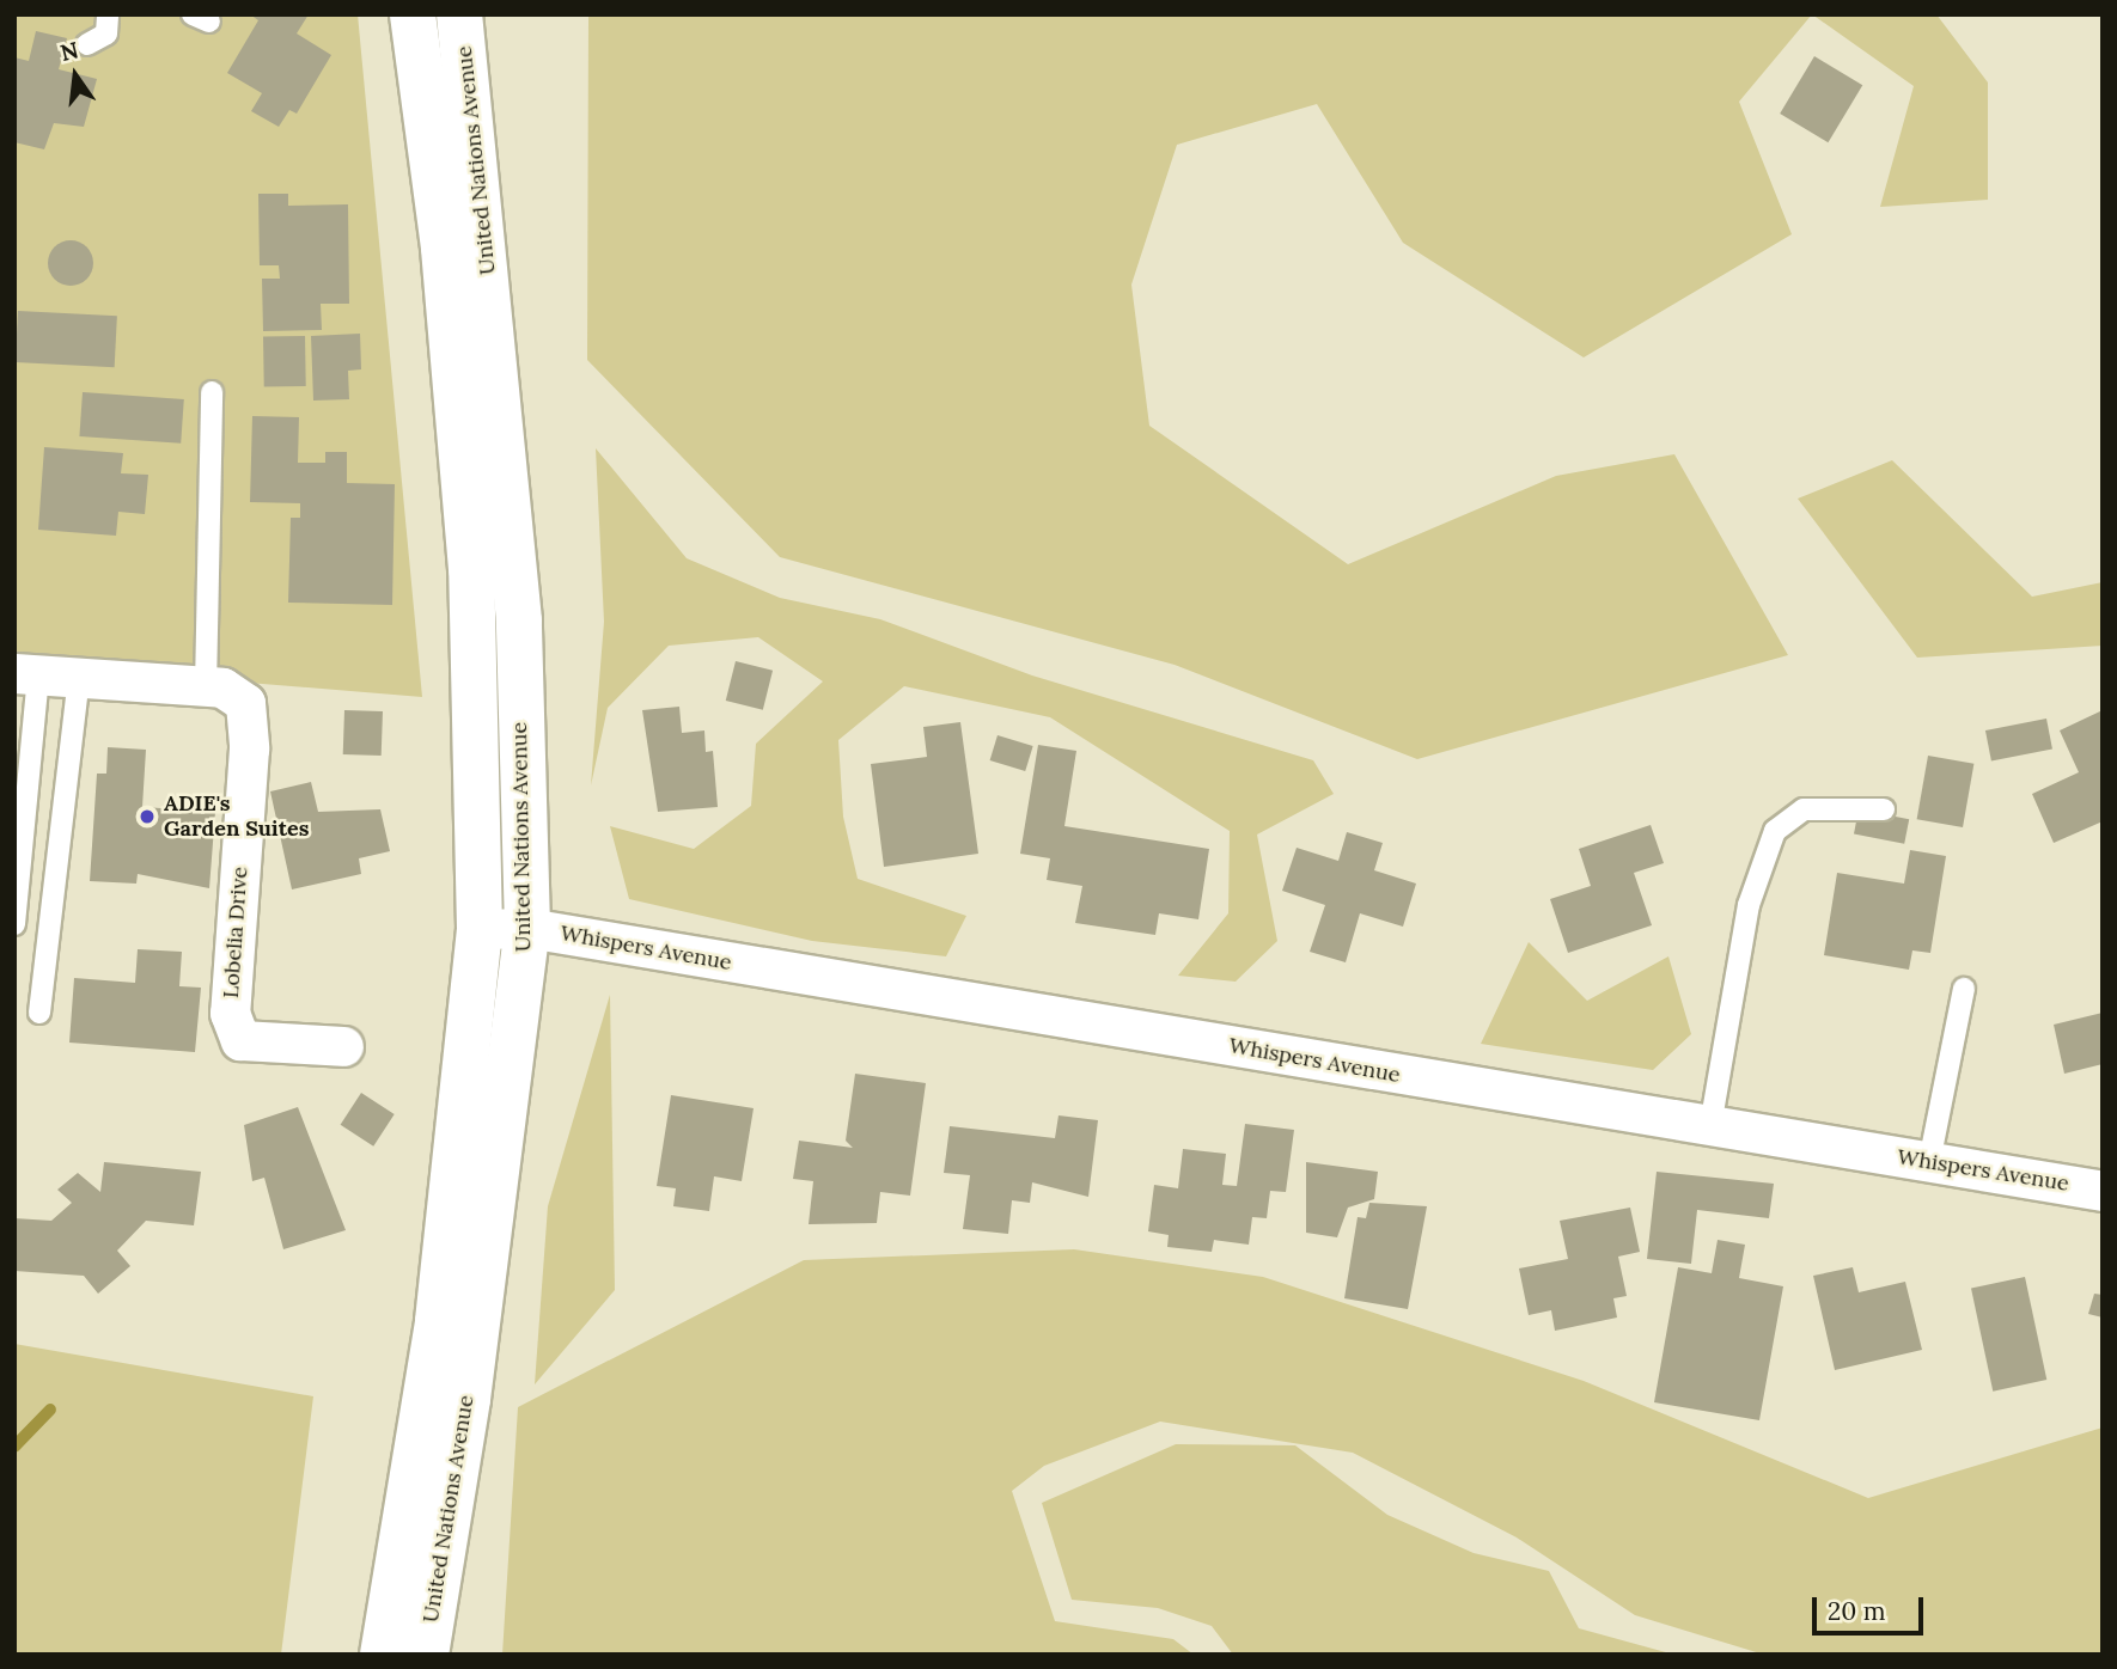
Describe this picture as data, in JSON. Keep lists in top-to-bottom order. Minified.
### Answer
{"streets":{"street":["United Nations Avenue","Lobelia Drive","Whispers Avenue"]},"crossings":[["United Nations Avenue","Whispers Avenue"]],"places":["ADIE's Garden Suites"],"scale_bar":"20 m","north":"top"}
